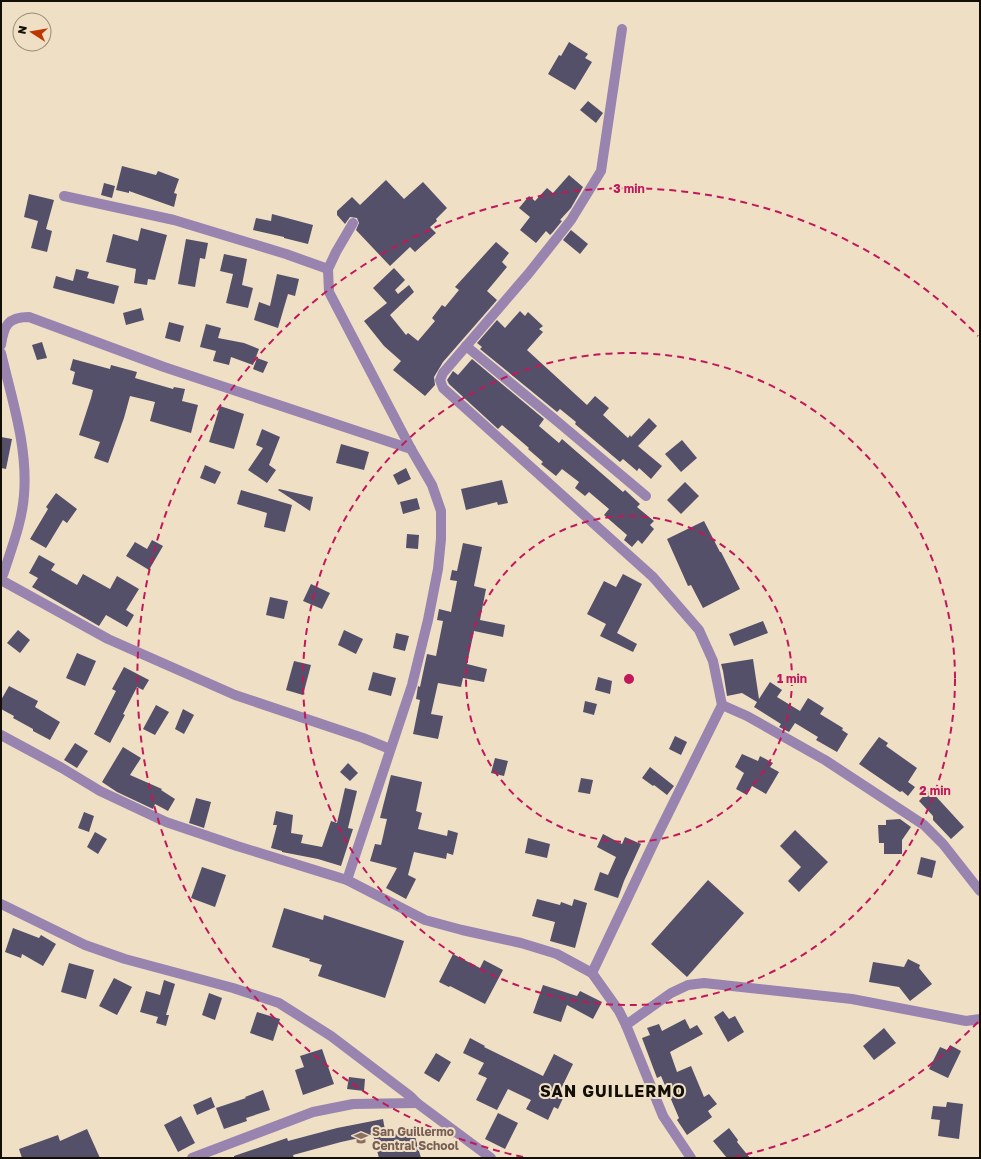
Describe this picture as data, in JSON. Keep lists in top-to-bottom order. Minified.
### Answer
{"districts":["SAN GUILLERMO"],"places":{"school or university":["San Guillermo Central School"]},"north":"left","rings":["3 min","1 min","2 min"]}
